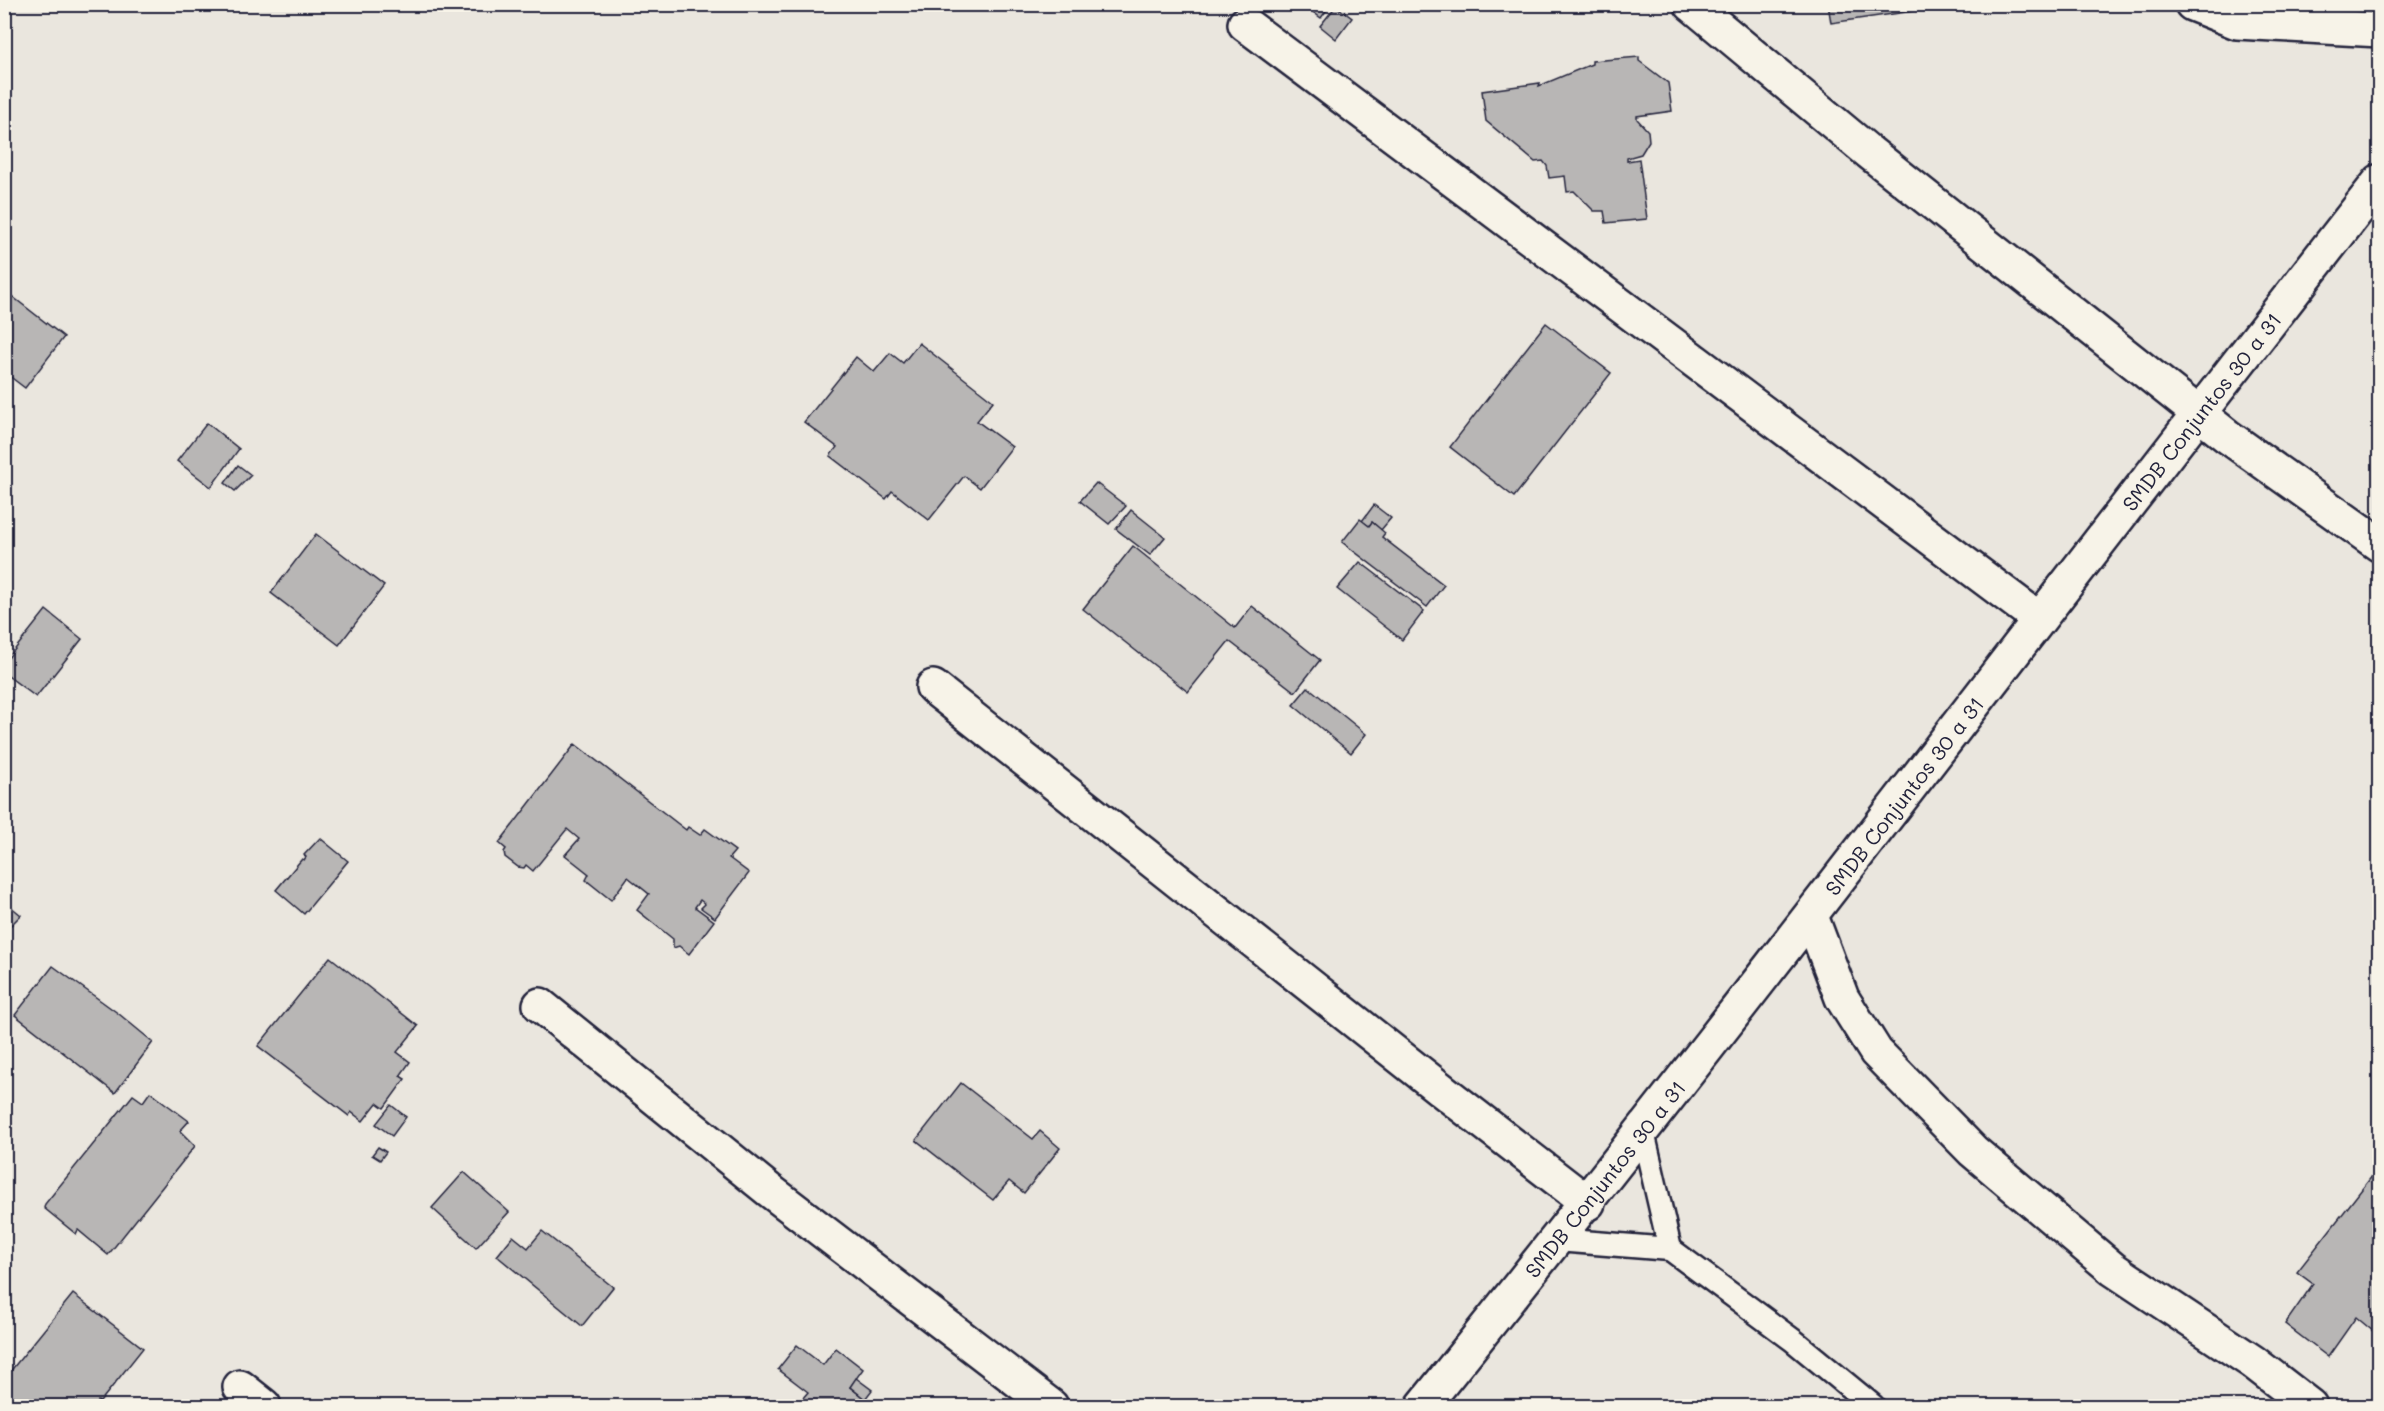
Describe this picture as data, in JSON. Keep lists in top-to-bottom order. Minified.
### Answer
{"streets":{"street":["SMDB Conjuntos 30 a 31"]}}
